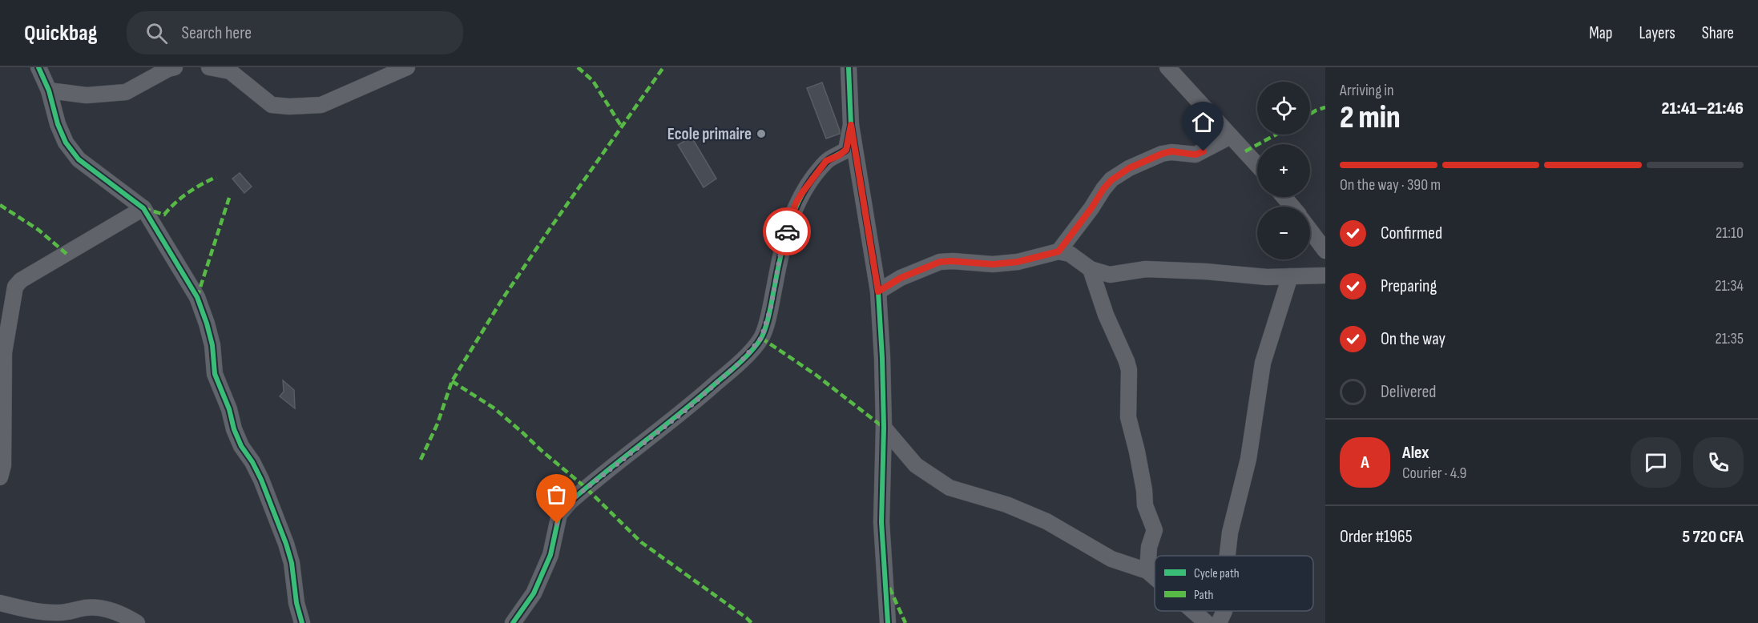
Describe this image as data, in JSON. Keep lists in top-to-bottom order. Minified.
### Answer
{"places":["Ecole primaire"],"legend":["Cycle path","Path"],"page":{"header":"Quickbag","search":"Search here","nav":["Map","Layers","Share"],"heading":["2 min","Arriving in","21:41–21:46"],"panel":["Alex","Courier · 4.9","Order #1965","5 720 CFA"],"map_buttons":["+","−"],"bar":"On the way · 390 m","list":[["Confirmed","21:10"],["Preparing","21:34"],["On the way","21:35"],"Delivered"],"round":"A"}}
